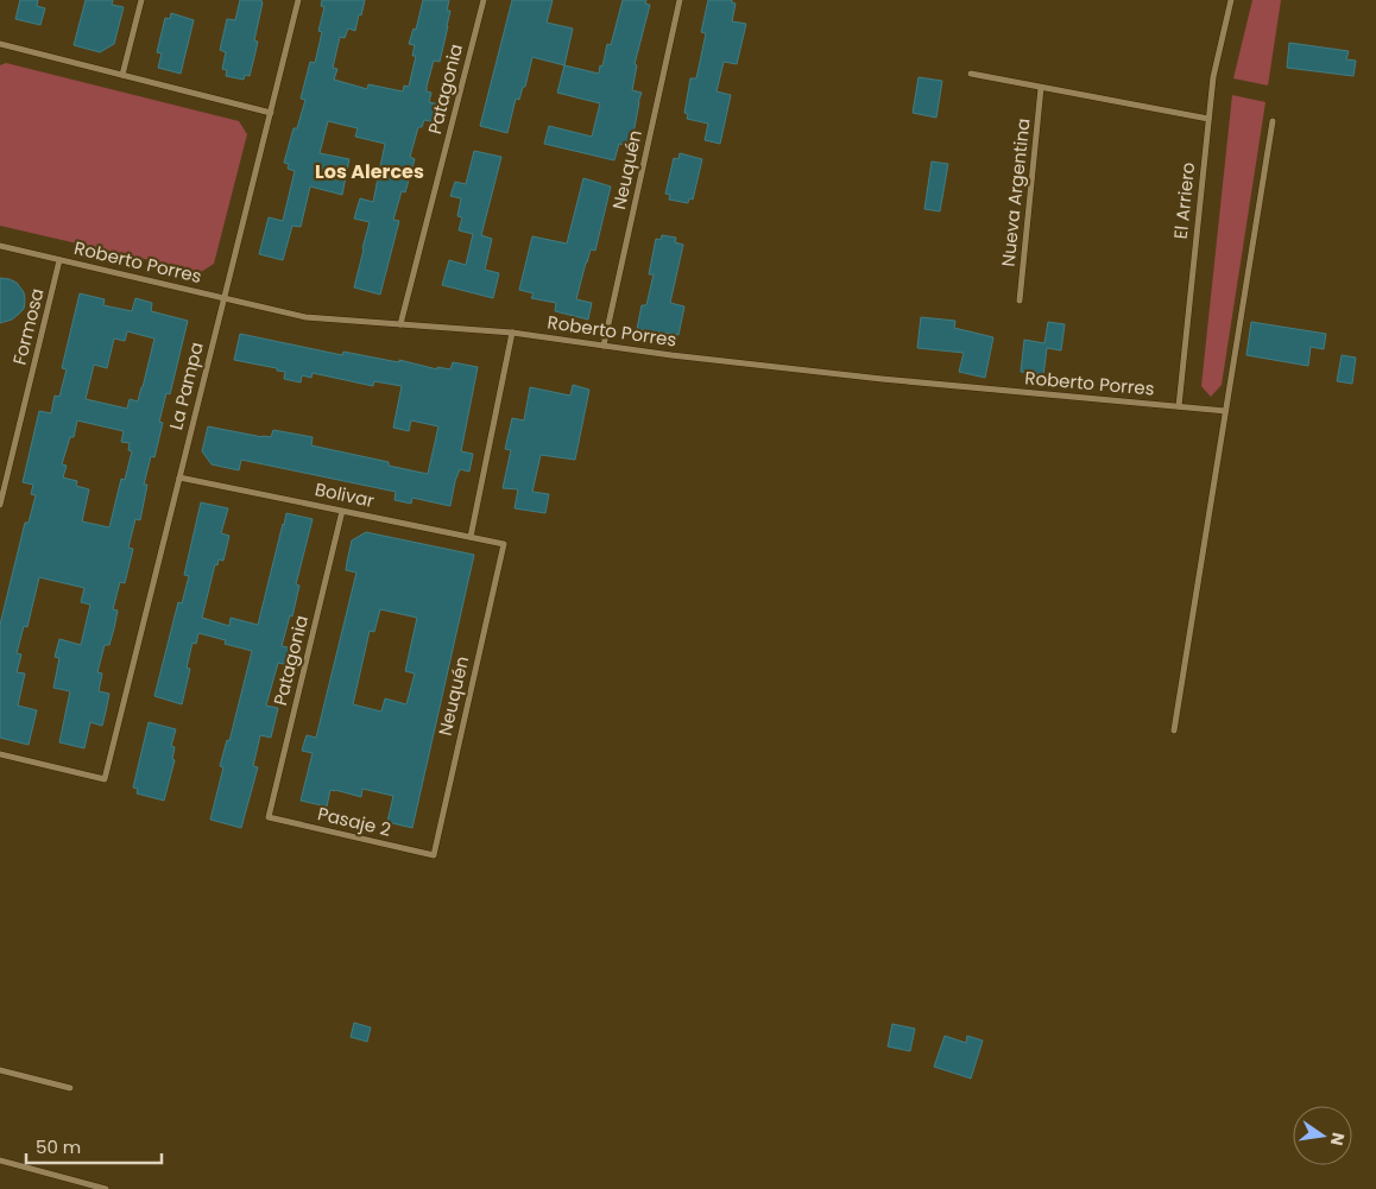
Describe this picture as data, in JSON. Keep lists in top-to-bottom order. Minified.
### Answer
{"streets":{"street":["Patagonia","Neuquén","Nueva Argentina","El Arriero","Roberto Porres","Formosa","La Pampa","Bolivar","Pasaje 2"]},"crossings":[["Patagonia","Roberto Porres"],["Patagonia","Bolivar"],["Patagonia","Pasaje 2"],["Neuquén","Roberto Porres"],["Neuquén","Bolivar"],["Neuquén","Pasaje 2"],["El Arriero","Roberto Porres"],["Roberto Porres","Formosa"],["Roberto Porres","La Pampa"],["La Pampa","Bolivar"]],"districts":["Los Alerces"],"scale_bar":"50 m","north":"right"}
